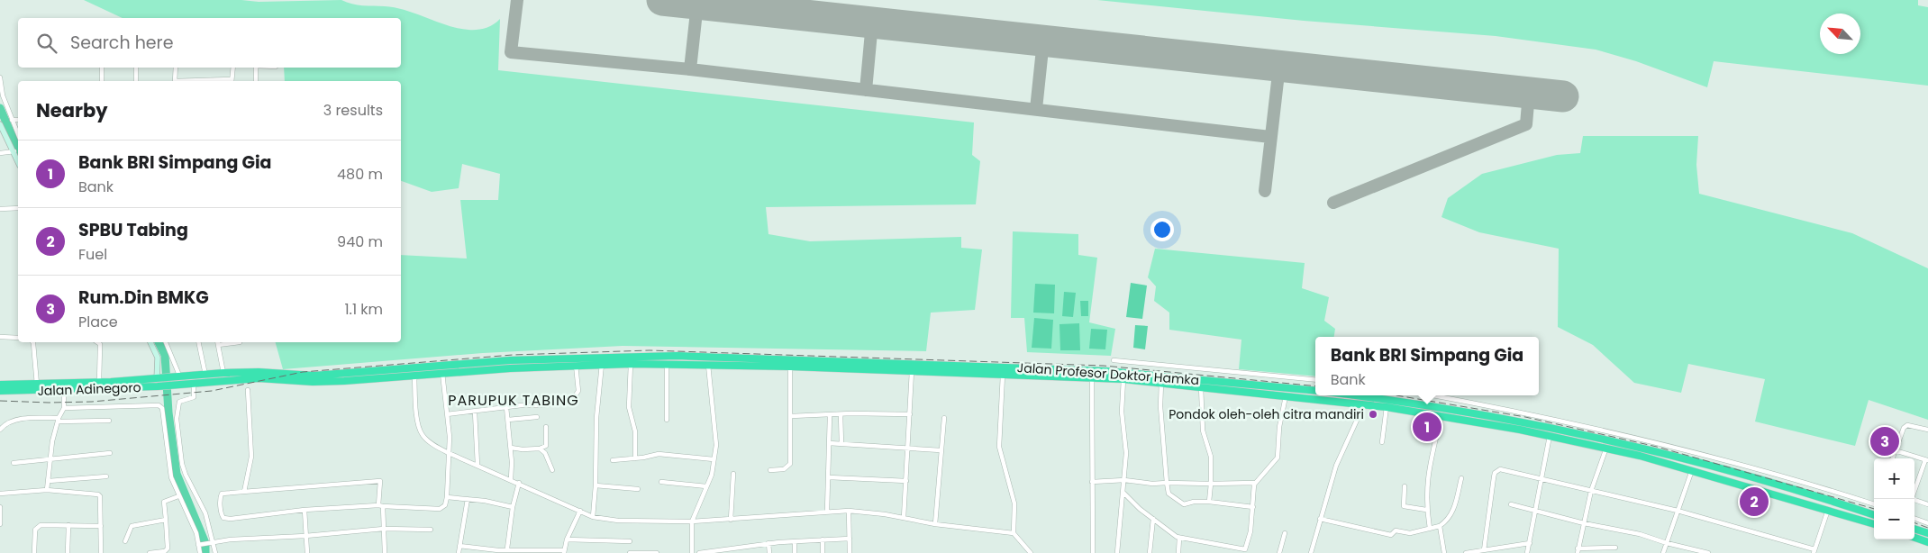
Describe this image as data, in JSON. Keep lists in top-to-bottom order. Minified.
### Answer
{"streets":{"highway":["Jalan Profesor Doktor Hamka","Jalan Adinegoro"]},"districts":["PARUPUK TABING"],"places":["Pondok oleh-oleh citra mandiri"],"north":"top left","page":{"search":"Search here","heading":["Nearby","3 results"],"list":[{"mark":"1","name":"Bank BRI Simpang Gia","note":"Bank","value":"480 m"},{"mark":"2","name":"SPBU Tabing","note":"Fuel","value":"940 m"},{"mark":"3","name":"Rum.Din BMKG","note":"Place","value":"1.1 km"}],"popup":["Bank BRI Simpang Gia","Bank"],"pins":["1","3","2"],"map_buttons":["+","−"]}}
